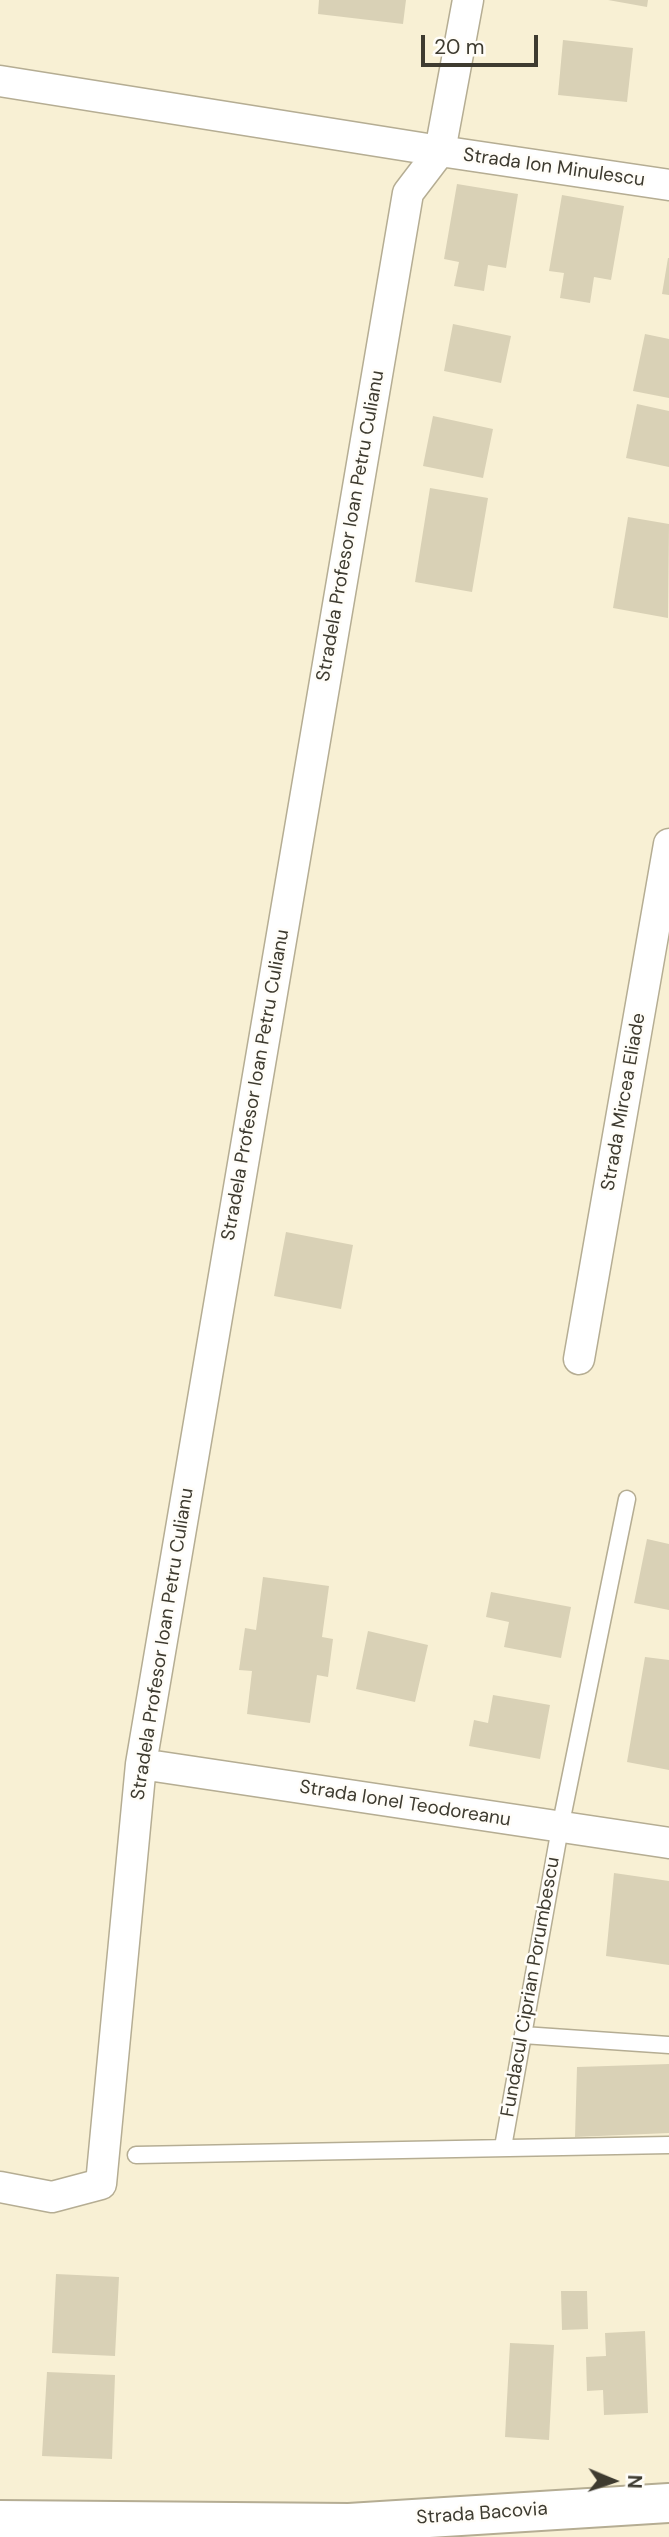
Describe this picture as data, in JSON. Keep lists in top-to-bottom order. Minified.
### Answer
{"streets":{"street":["Strada Ion Minulescu","Stradela Profesor Ioan Petru Culianu","Strada Mircea Eliade","Strada Ionel Teodoreanu","Strada Bacovia"],"lane":["Fundacul Ciprian Porumbescu"]},"crossings":[["Strada Ion Minulescu","Stradela Profesor Ioan Petru Culianu"],["Stradela Profesor Ioan Petru Culianu","Strada Ionel Teodoreanu"],["Strada Ionel Teodoreanu","Fundacul Ciprian Porumbescu"]],"scale_bar":"20 m","north":"right"}
